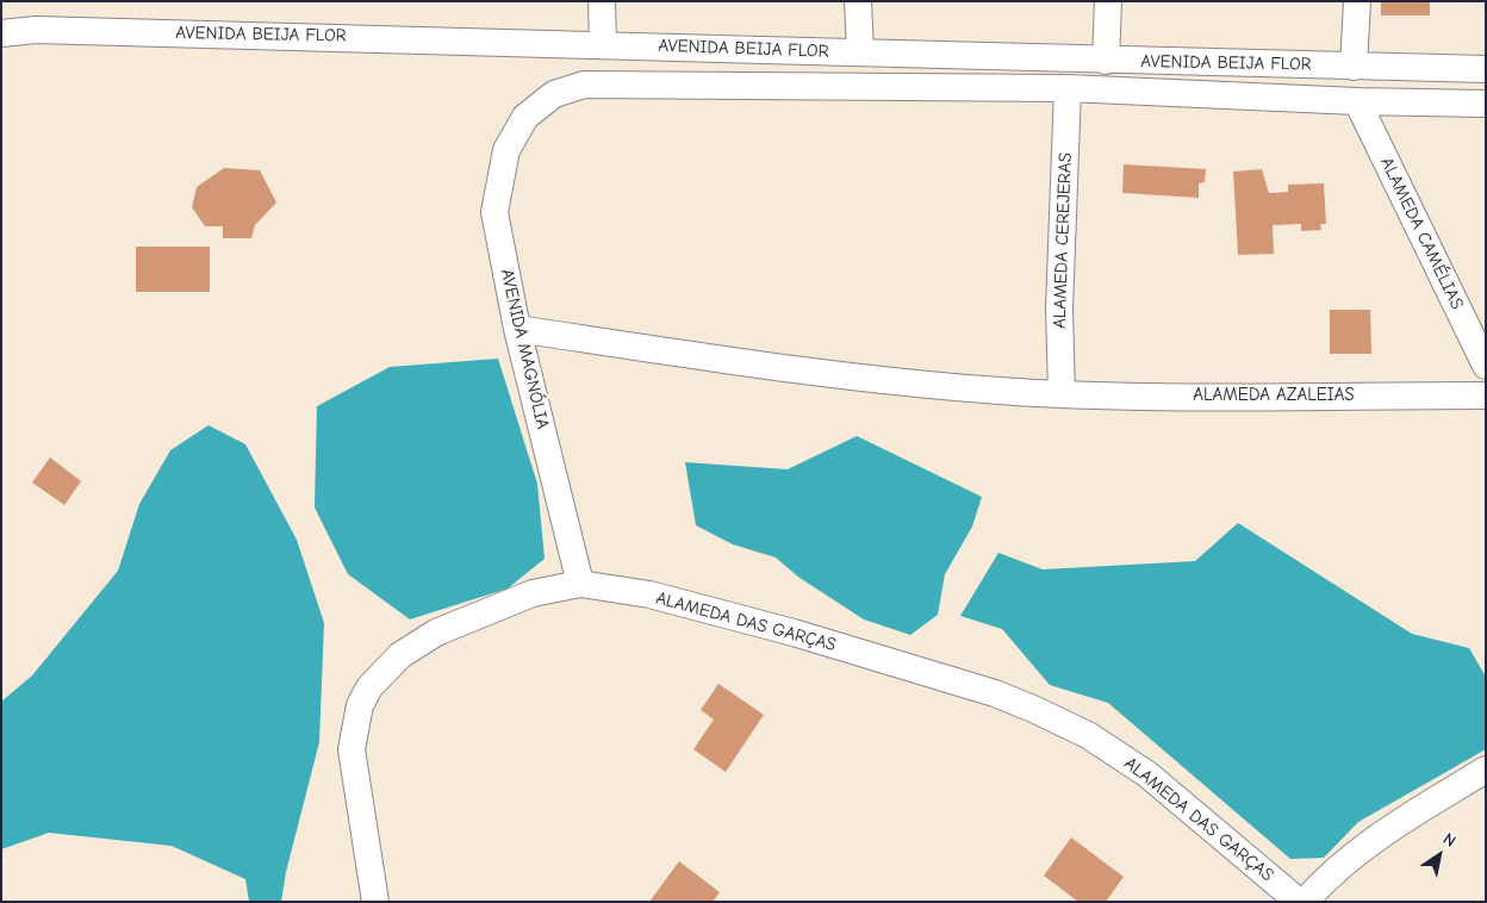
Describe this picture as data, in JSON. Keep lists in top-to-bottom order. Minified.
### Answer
{"streets":{"street":["AVENIDA BEIJA FLOR","ALAMEDA CAMÉLIAS","ALAMEDA CEREJERAS","AVENIDA MAGNÓLIA","ALAMEDA AZALEIAS","ALAMEDA DAS GARÇAS"]},"crossings":[["AVENIDA BEIJA FLOR","ALAMEDA CAMÉLIAS"],["AVENIDA BEIJA FLOR","ALAMEDA CEREJERAS"],["AVENIDA BEIJA FLOR","AVENIDA MAGNÓLIA"],["ALAMEDA CEREJERAS","ALAMEDA AZALEIAS"],["AVENIDA MAGNÓLIA","ALAMEDA AZALEIAS"],["AVENIDA MAGNÓLIA","ALAMEDA DAS GARÇAS"]],"north":"top right"}
